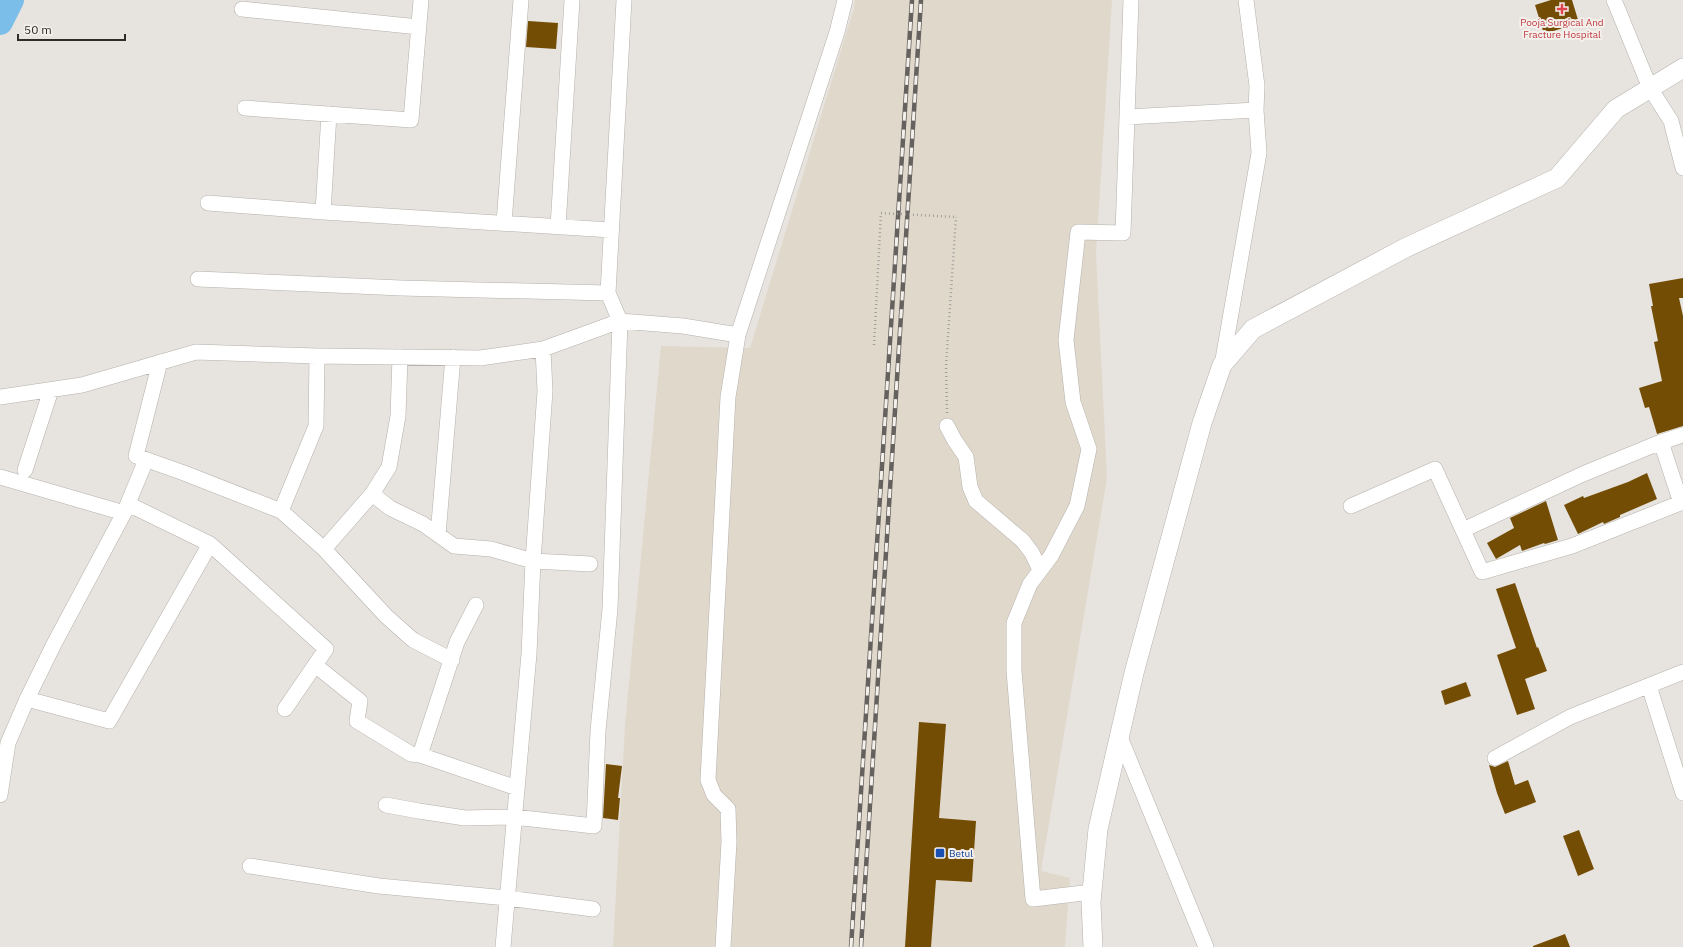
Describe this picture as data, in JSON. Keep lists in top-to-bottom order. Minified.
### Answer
{"places":{"health":["Pooja Surgical And Fracture Hospital"],"transit":["Betul"]},"scale_bar":"50 m"}
